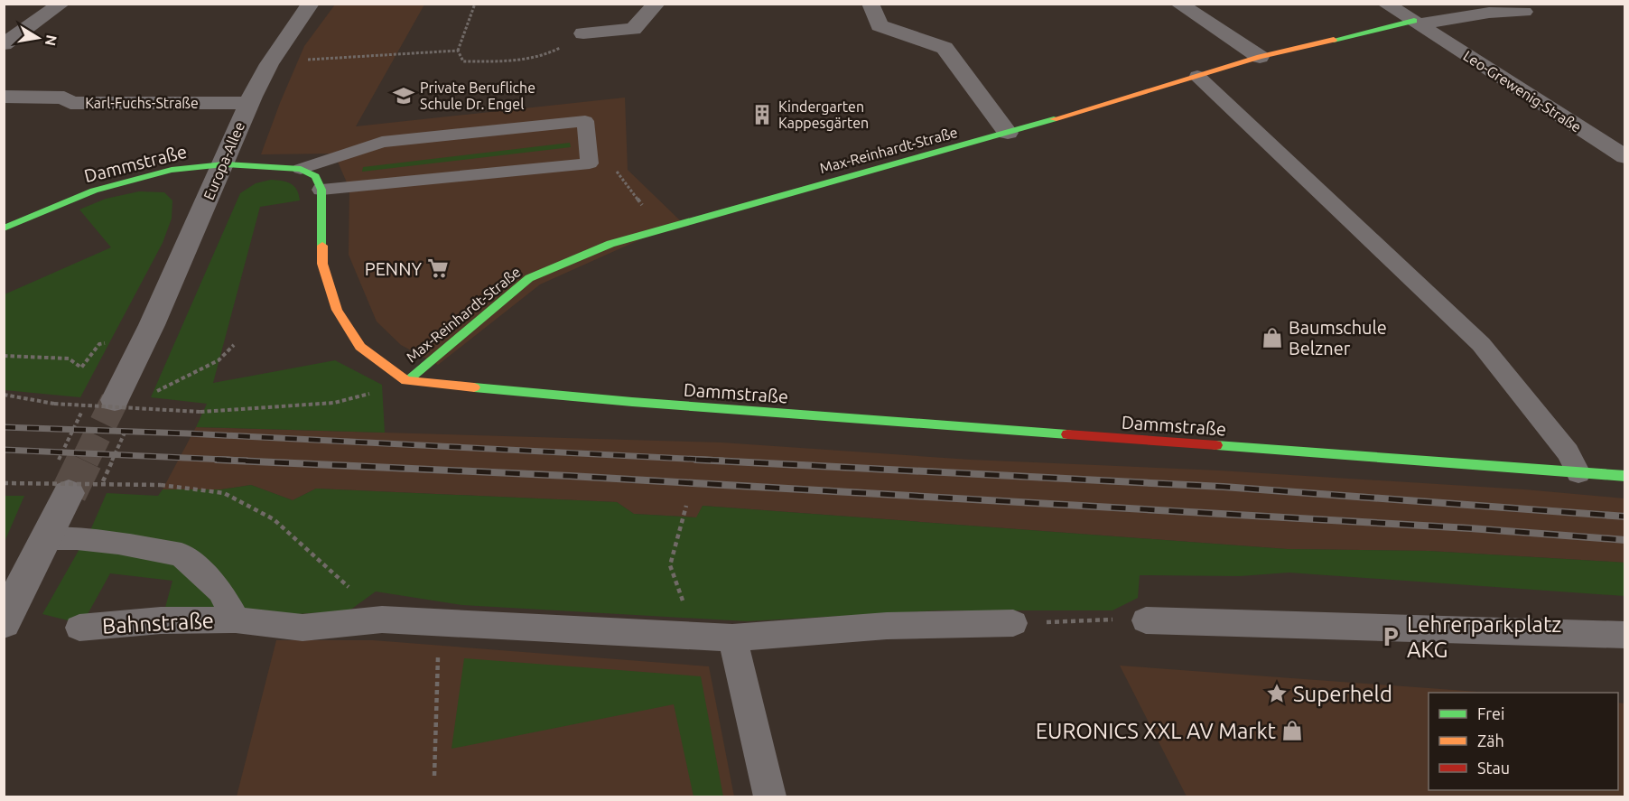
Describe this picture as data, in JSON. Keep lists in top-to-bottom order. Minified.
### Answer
{"streets":{"street":["Leo-Grewenig-Straße","Karl-Fuchs-Straße","Max-Reinhardt-Straße","Europa-Allee","Dammstraße"],"lane":["Bahnstraße"]},"crossings":[["Leo-Grewenig-Straße","Max-Reinhardt-Straße"],["Karl-Fuchs-Straße","Europa-Allee"],["Max-Reinhardt-Straße","Dammstraße"],["Europa-Allee","Dammstraße"]],"places":{"school or university":["Private Berufliche Schule Dr. Engel"],"building":["Kindergarten Kappesgärten"],"supermarket":["PENNY"],"shop":["Baumschule Belzner","EURONICS XXL AV Markt"],"parking":["Lehrerparkplatz AKG"],"place":["Superheld"]},"legend":["Frei","Zäh","Stau"],"north":"right"}
